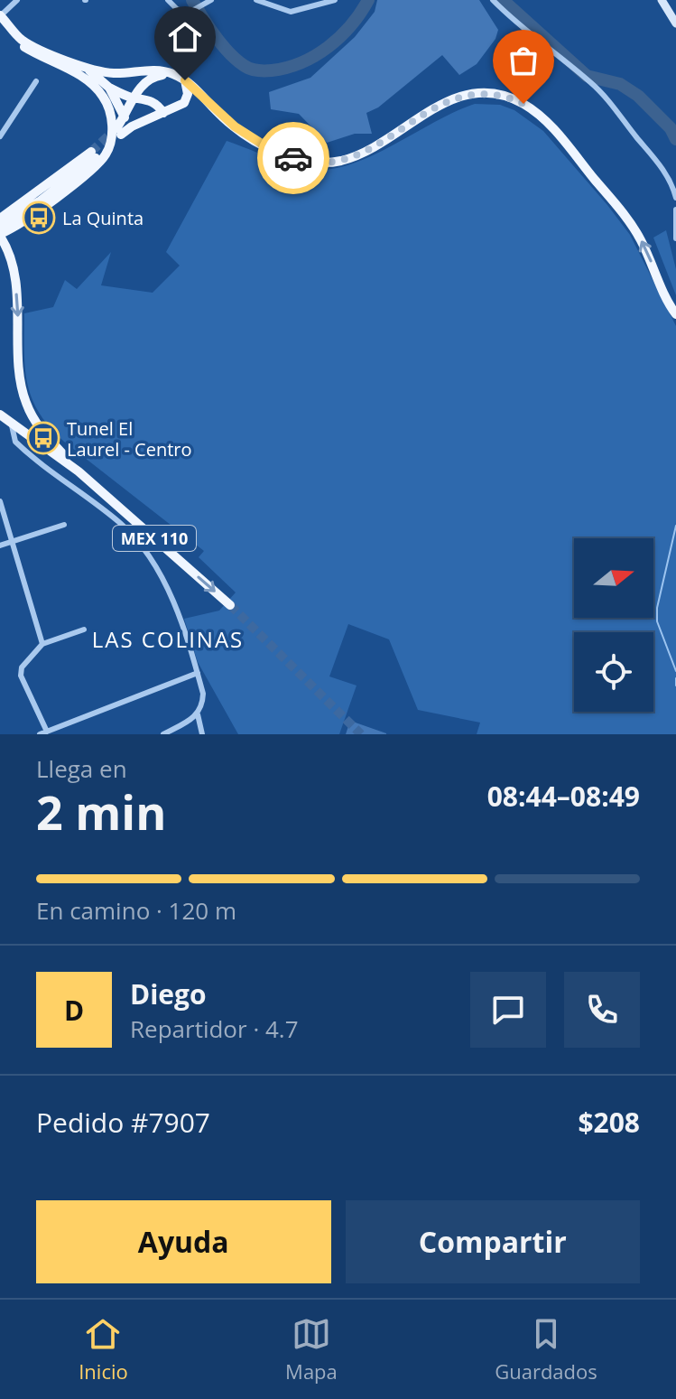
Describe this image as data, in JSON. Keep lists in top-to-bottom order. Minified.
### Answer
{"streets":{"main road":["MEX 110"]},"districts":["LAS COLINAS"],"places":{"bus stop":["La Quinta","Tunel El Laurel - Centro"]},"north":"right","page":{"heading":["2 min","Llega en","08:44–08:49"],"panel":["Diego","Repartidor · 4.7","Pedido #7907","$208"],"bar":"En camino · 120 m","round":"D","buttons":["Ayuda","Compartir"],"tabs":["Inicio","Mapa","Guardados"]}}
